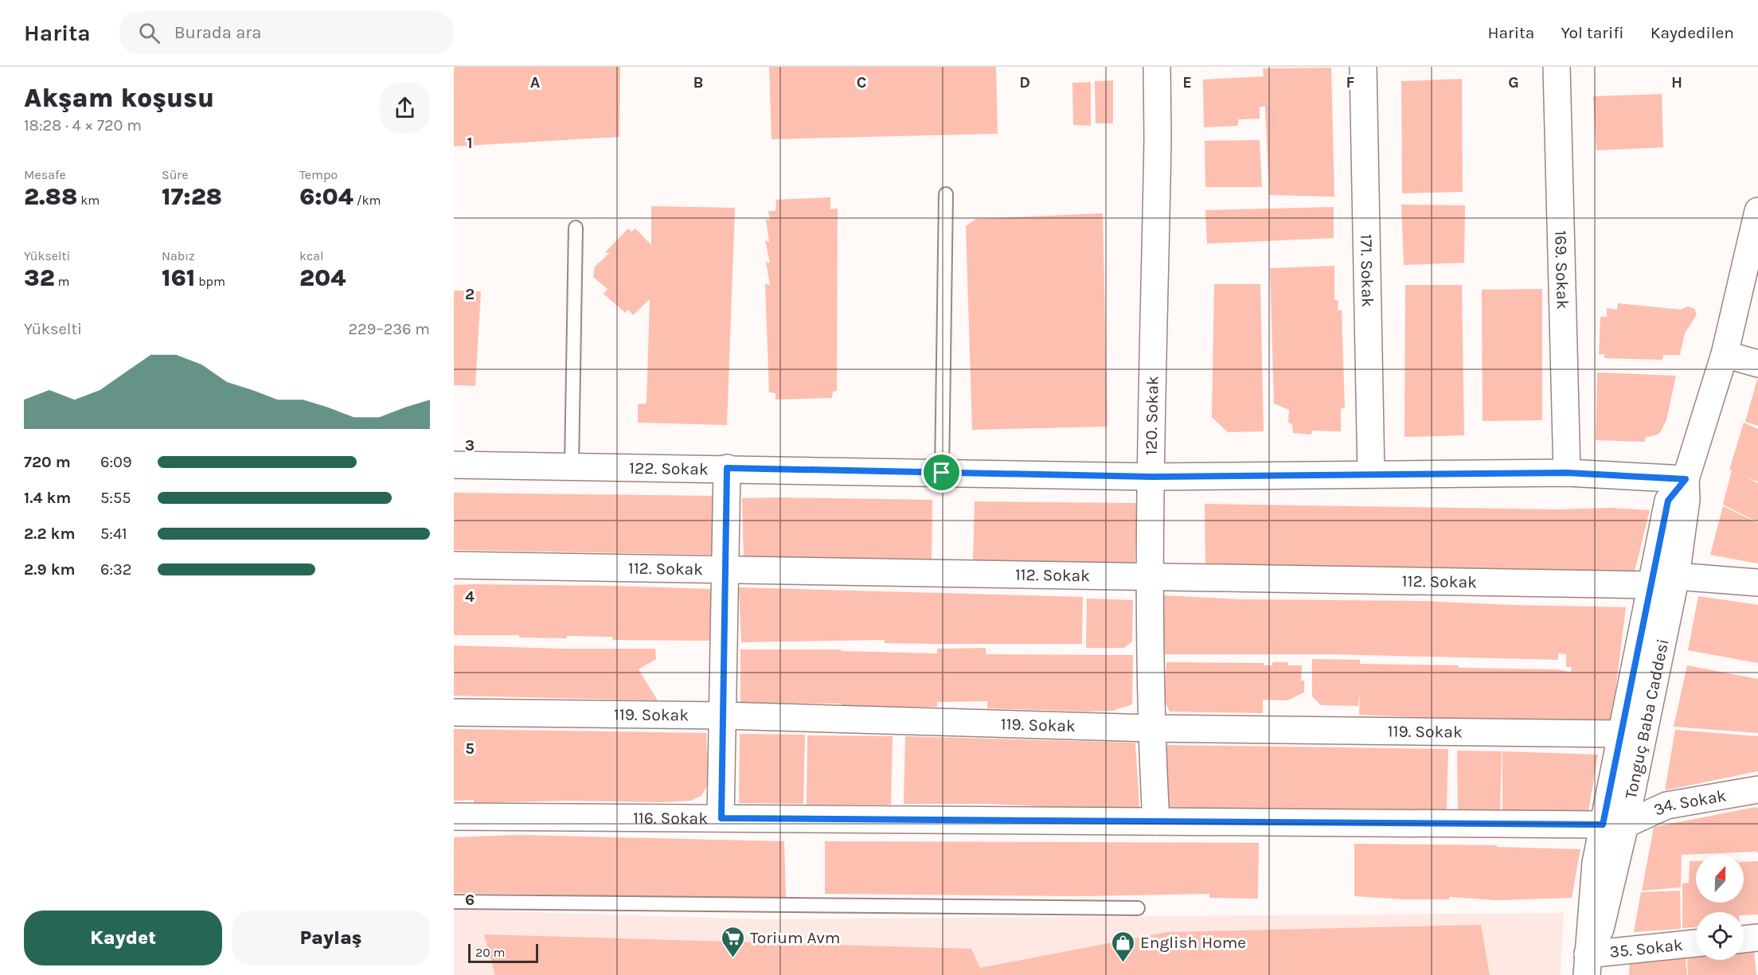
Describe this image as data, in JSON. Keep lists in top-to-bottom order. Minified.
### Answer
{"streets":{"street":["169. Sokak","171. Sokak","120. Sokak","122. Sokak","112. Sokak","119. Sokak","Tonguç Baba Caddesi","34. Sokak","116. Sokak","35. Sokak"]},"crossings":[["169. Sokak","122. Sokak"],["171. Sokak","122. Sokak"],["120. Sokak","122. Sokak"],["120. Sokak","112. Sokak"],["120. Sokak","119. Sokak"],["120. Sokak","116. Sokak"],["122. Sokak","Tonguç Baba Caddesi"],["112. Sokak","Tonguç Baba Caddesi"],["119. Sokak","Tonguç Baba Caddesi"],["Tonguç Baba Caddesi","34. Sokak"],["Tonguç Baba Caddesi","116. Sokak"],["Tonguç Baba Caddesi","35. Sokak"],["34. Sokak","116. Sokak"]],"places":{"supermarket":["Torium Avm"],"shop":["English Home"]},"scale_bar":"20 m","north":"top","page":{"header":"Harita","search":"Burada ara","nav":["Harita","Yol tarifi","Kaydedilen"],"heading":["Akşam koşusu","18:28 · 4 × 720 m"],"stats":[["Mesafe","2.88 km"],["Süre","17:28"],["Tempo","6:04 /km"],["Yükselti","32 m"],["Nabız","161 bpm"],["kcal","204"]],"chart":["Yükselti","229–236 m"],"list":[{"name":"720 m","note":"6:09"},{"name":"1.4 km","note":"5:55"},{"name":"2.2 km","note":"5:41"},{"name":"2.9 km","note":"6:32"}],"buttons":["Kaydet","Paylaş"],"scale":"20 m"},"grid":{"columns":["A","B","C","D","E","F","G","H"],"rows":["1","2","3","4","5","6"]}}
